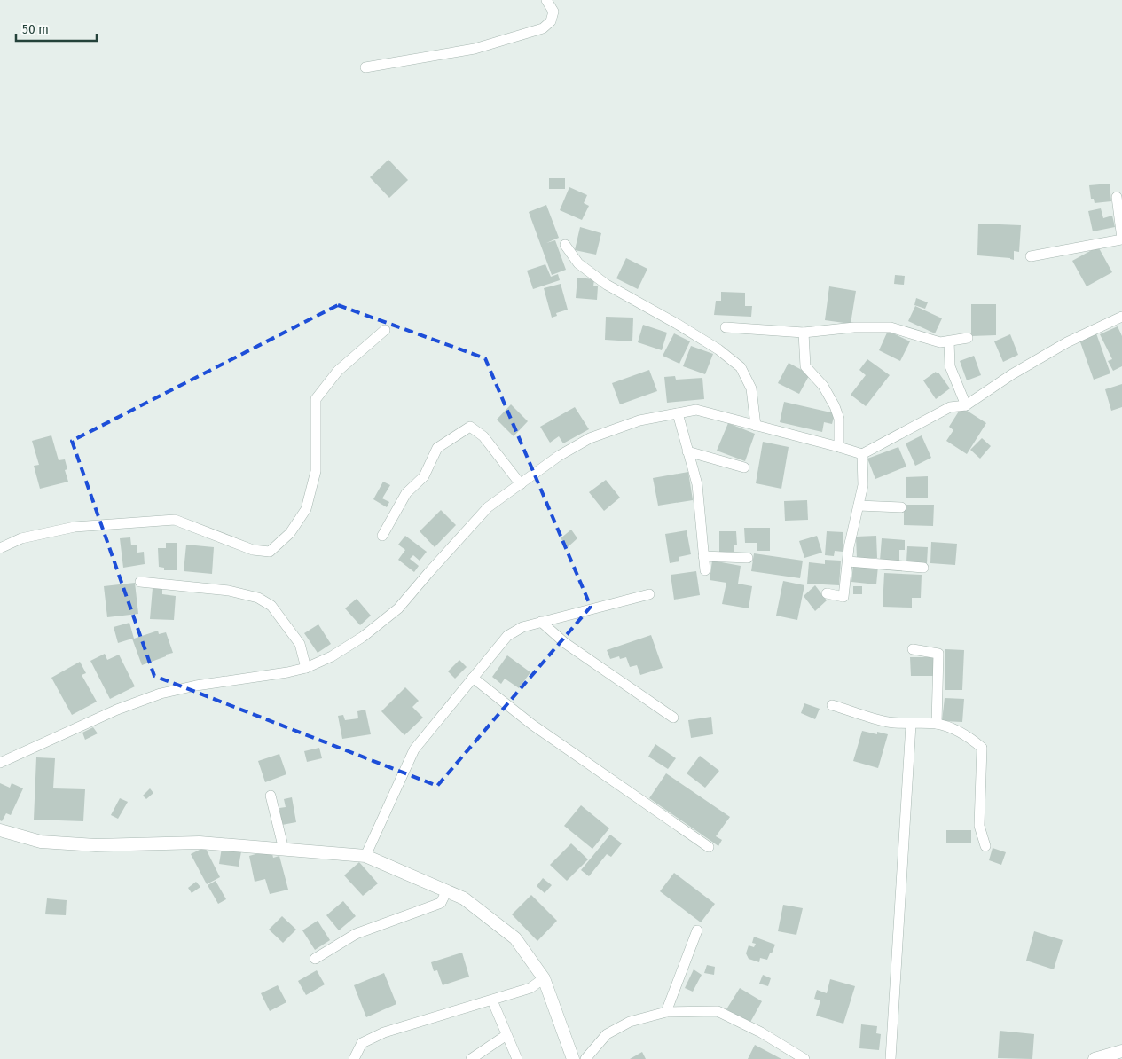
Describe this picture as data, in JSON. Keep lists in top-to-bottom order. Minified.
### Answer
{"scale_bar":"50 m"}
